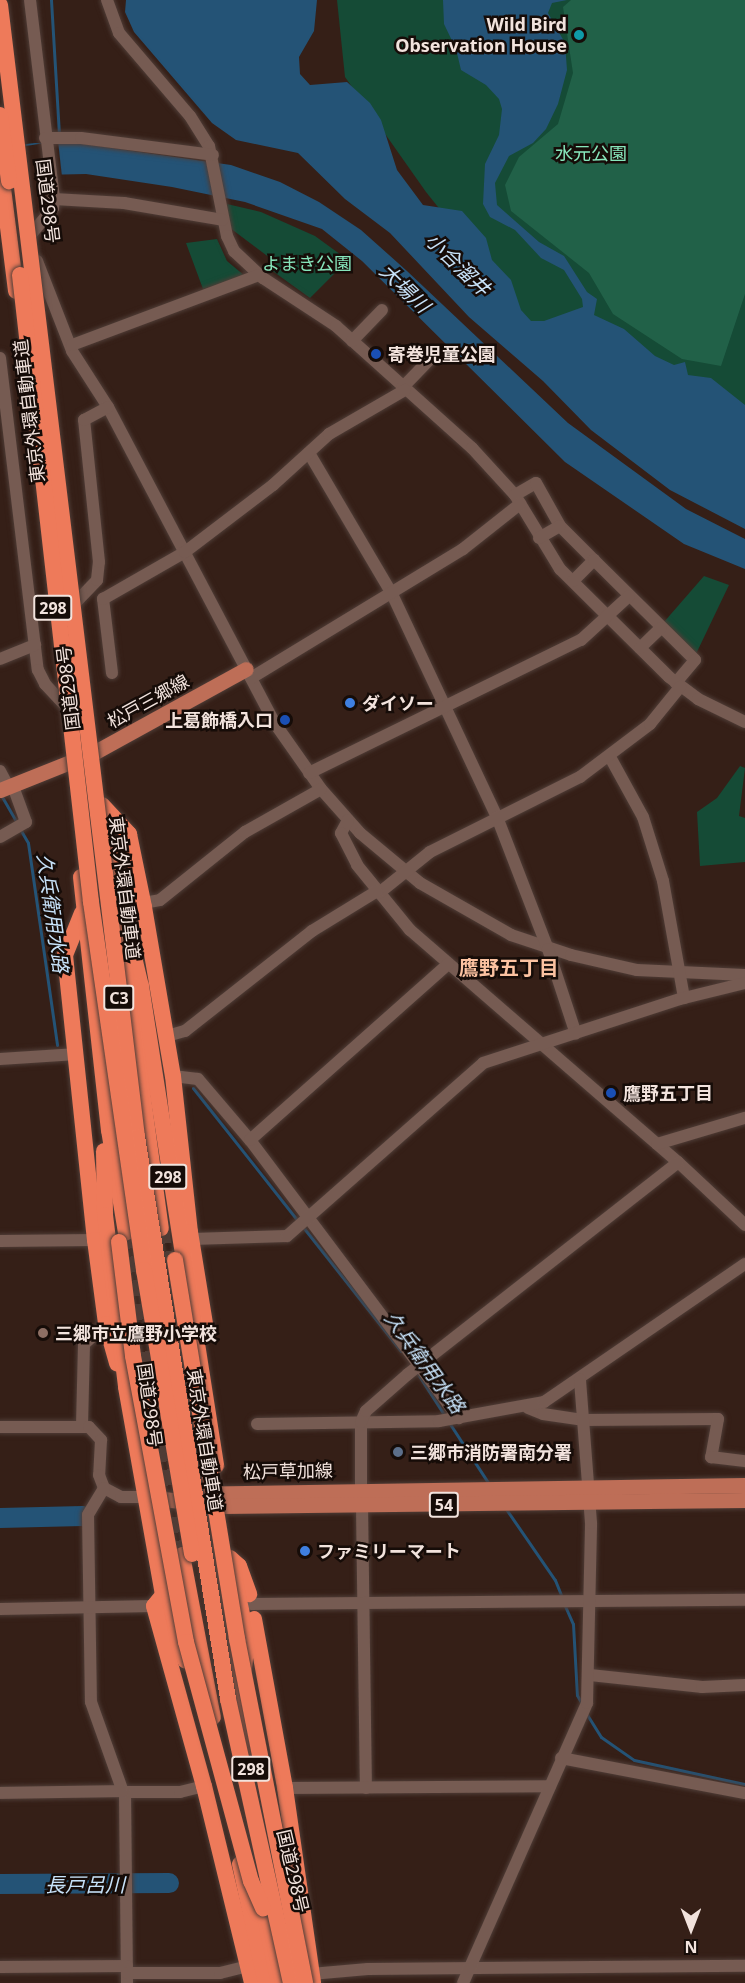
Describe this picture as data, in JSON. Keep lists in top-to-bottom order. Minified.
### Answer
{"streets":{"highway":["国道298号","東京外環自動車道","298","C3"],"main road":["松戸三郷線","松戸草加線","54"]},"crossings":[["国道298号","298"],["国道298号","松戸三郷線"],["国道298号","松戸草加線"],["298","松戸草加線"]],"districts":["鷹野五丁目"],"water":["小合溜井","大場川","久兵衛用水路","長戸呂川"],"parks":["水元公園","よまき公園"],"places":["Wild Bird Observation House","寄巻児童公園","ダイソー","上葛飾橋入口","鷹野五丁目","三郷市立鷹野小学校","三郷市消防署南分署","ファミリーマート"],"north":"bottom"}
